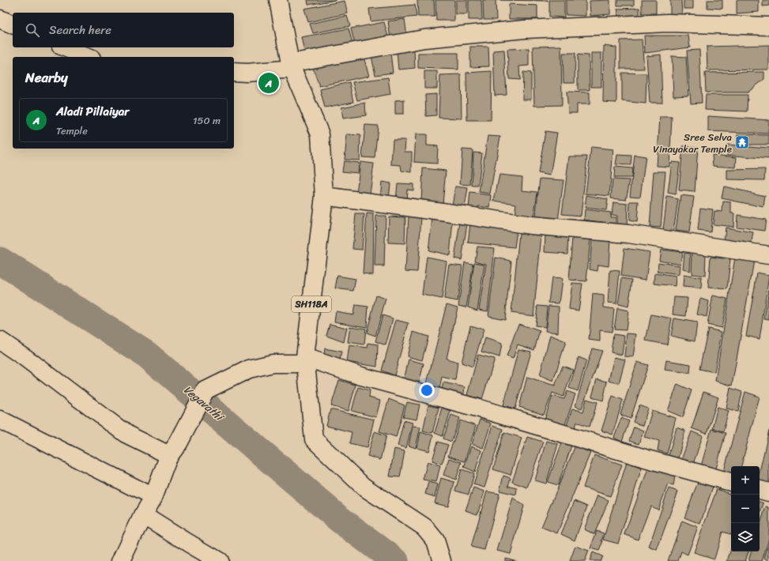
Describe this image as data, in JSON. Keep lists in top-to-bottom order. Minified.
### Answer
{"streets":{"street":["SH118A"]},"water":["Vegavathi"],"places":{"temple":["Sree Selva Vinayakar Temple"]},"page":{"search":"Search here","heading":"Nearby","pins":"A","list":[{"mark":"A","name":"Aladi Pillaiyar","note":"Temple","value":"150 m"}],"map_buttons":["+","−"]}}
